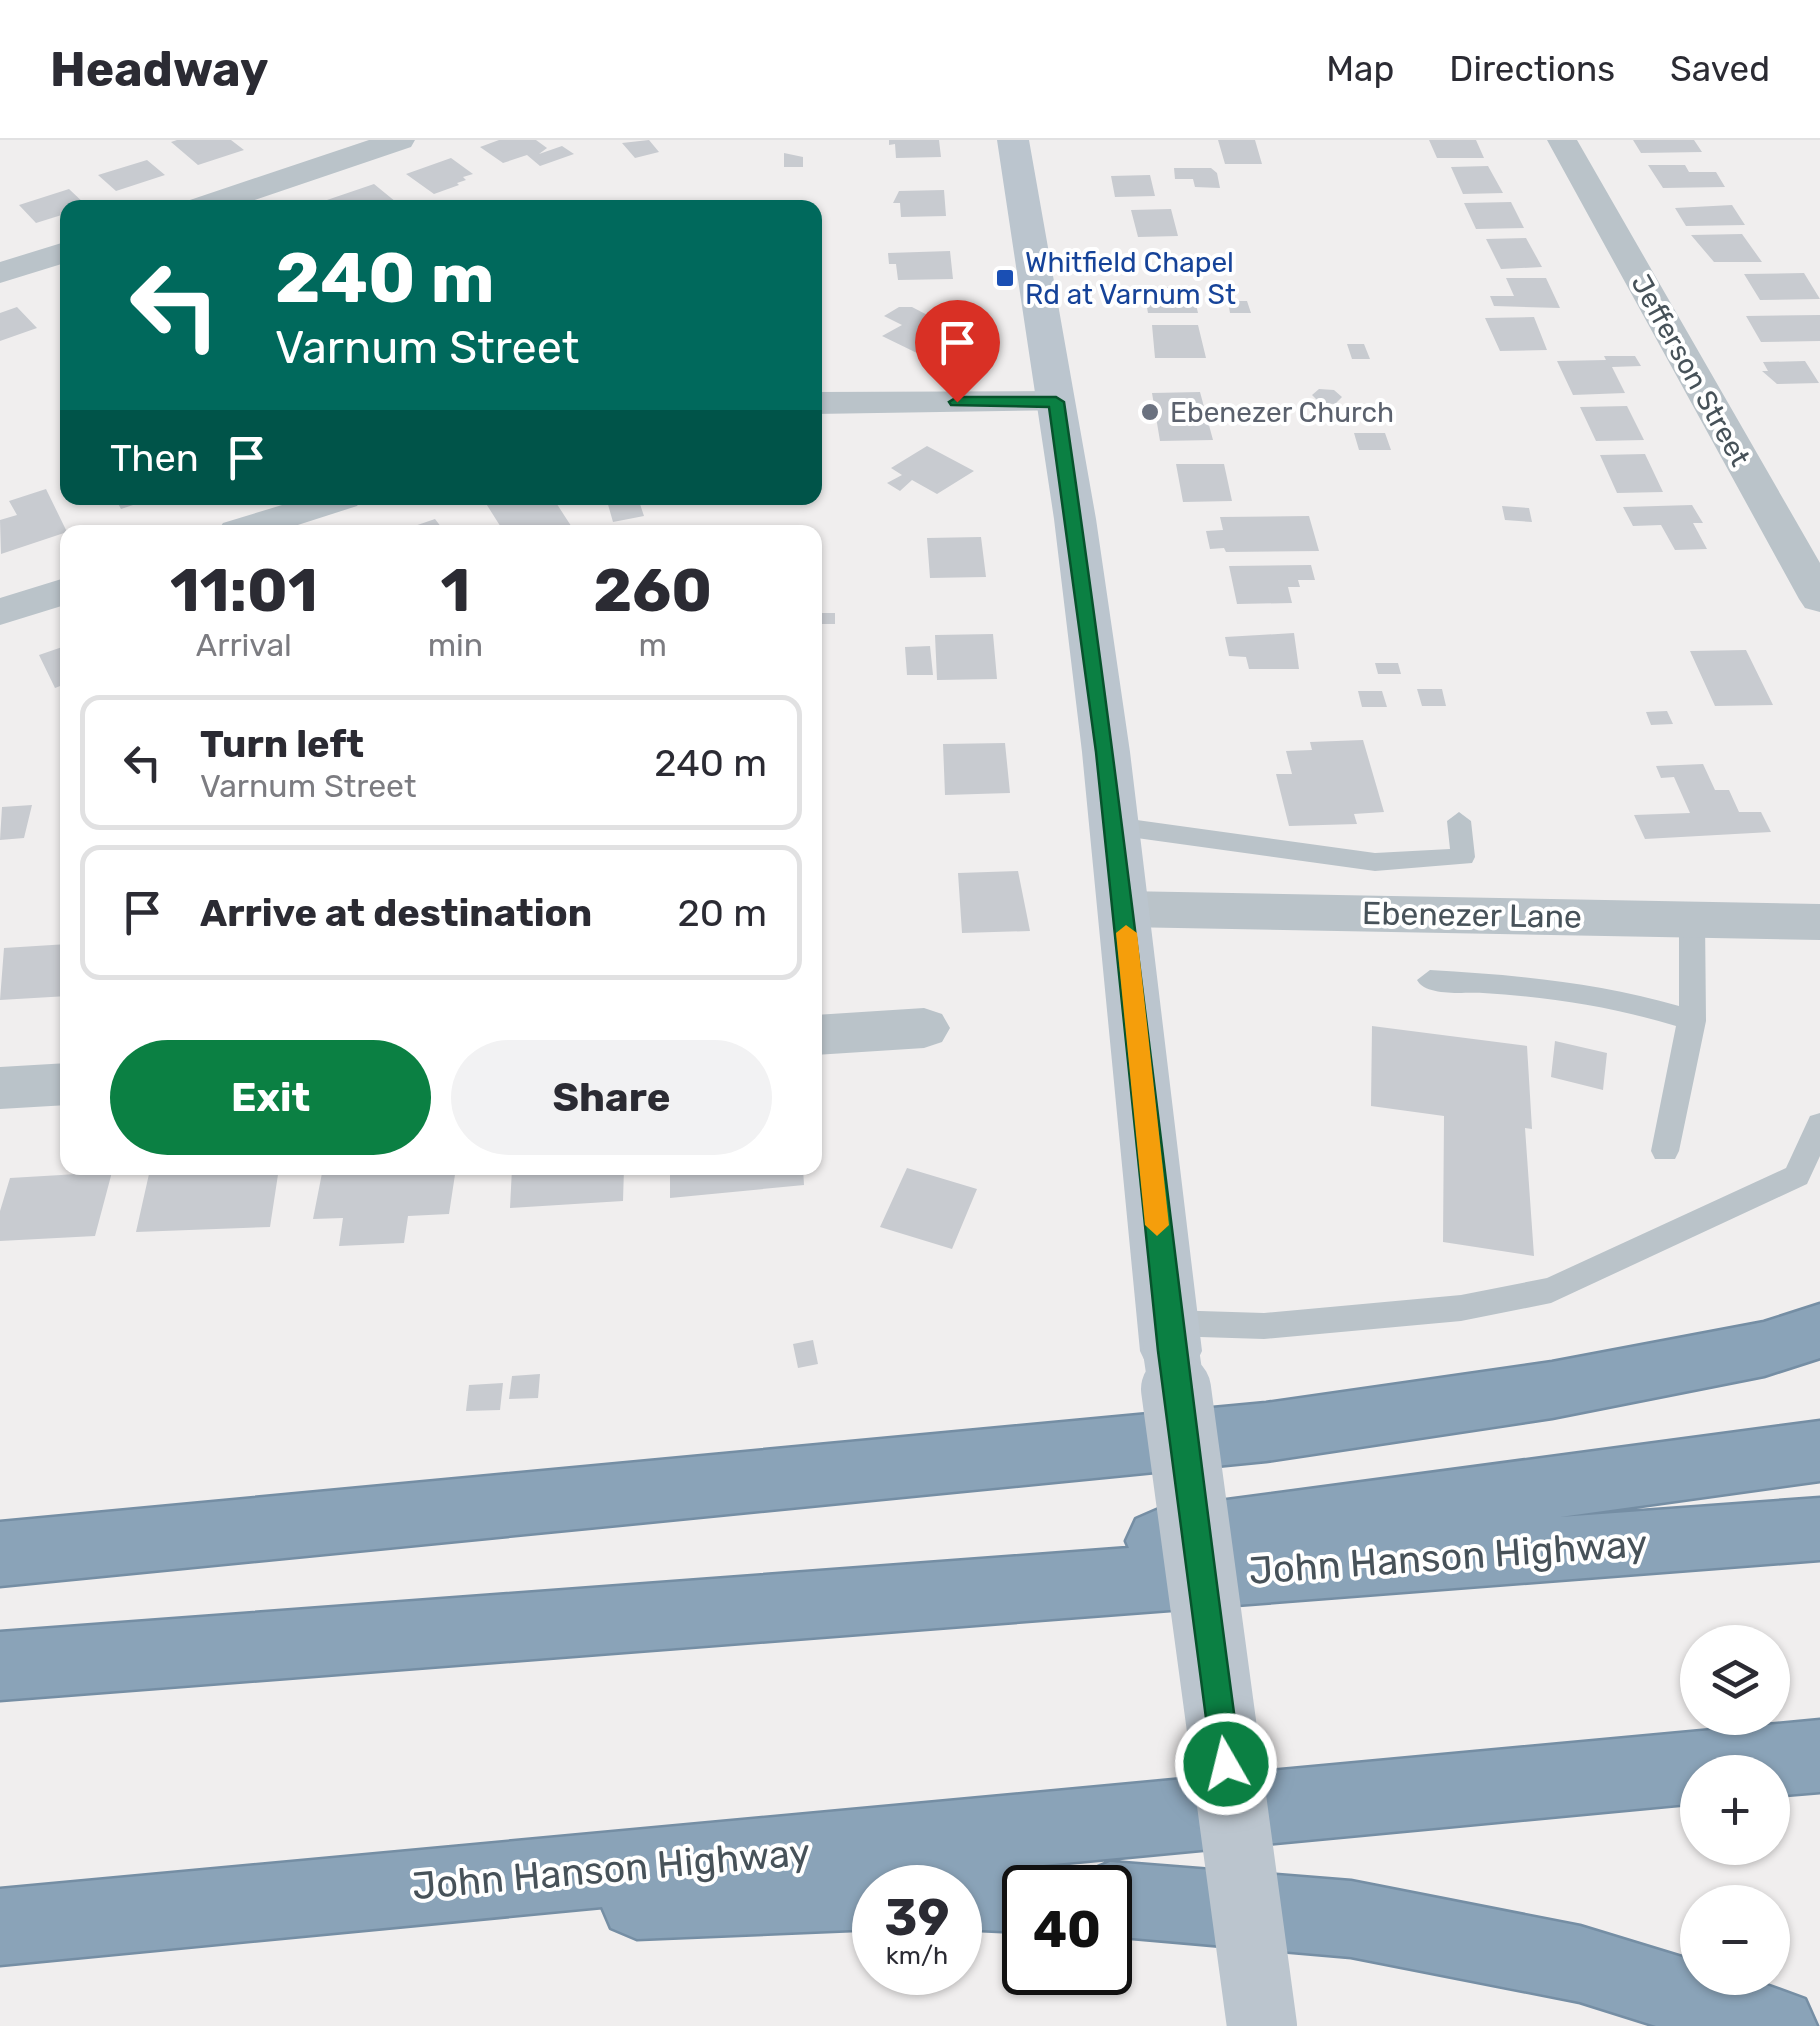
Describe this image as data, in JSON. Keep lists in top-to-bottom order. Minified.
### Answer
{"streets":{"highway":["John Hanson Highway"],"street":["Jefferson Street","Ebenezer Lane"]},"places":{"transit":["Whitfield Chapel Rd at Varnum St"],"other":["Ebenezer Church"]},"page":{"header":"Headway","nav":["Map","Directions","Saved"],"turn":["240 m","Varnum Street"],"then":"Then","eta":["11:01","Arrival","1","min","260","m"],"list":[{"name":"Turn left","note":"Varnum Street","value":"240 m"},{"name":"Arrive at destination","value":"20 m"}],"buttons":["Exit","Share"],"map_buttons":["+","−"],"speed":"39 km/h","limit":"40"}}
